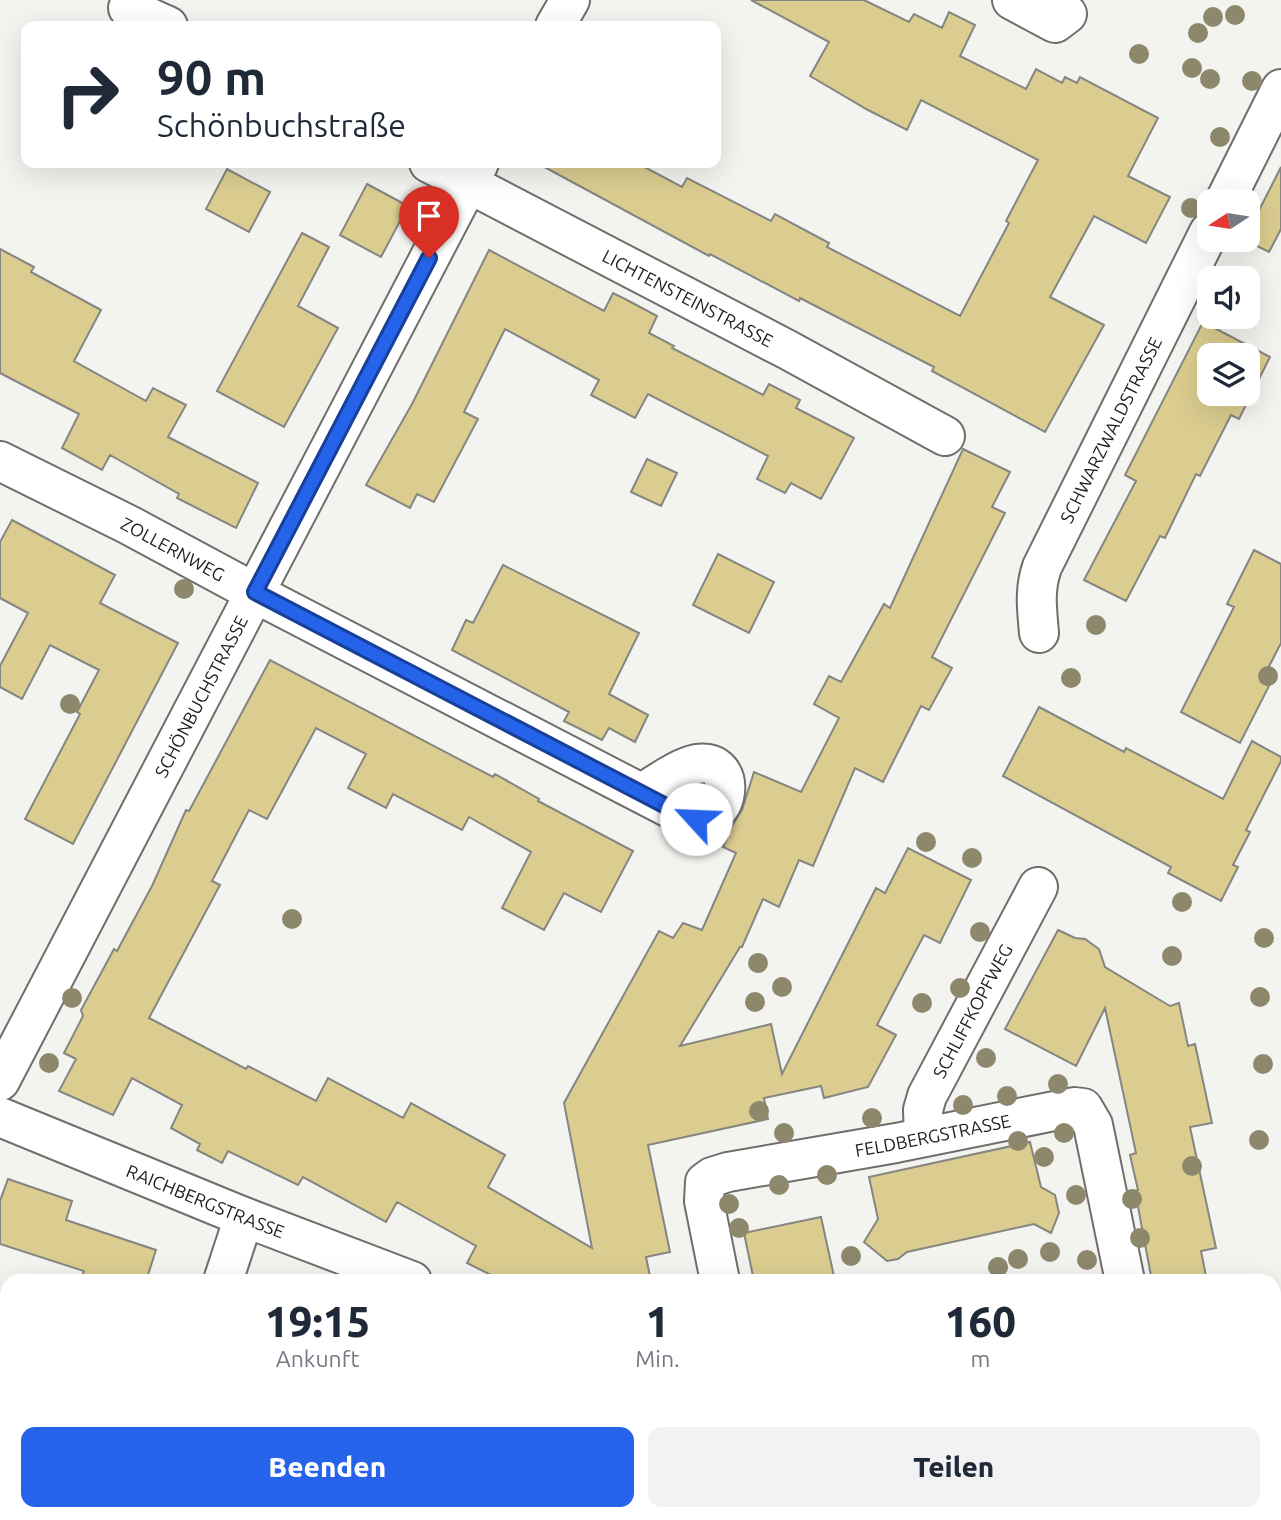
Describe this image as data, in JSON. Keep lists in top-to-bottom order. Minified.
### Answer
{"streets":{"street":["LICHTENSTEINSTRASSE","SCHWARZWALDSTRASSE","ZOLLERNWEG","SCHÖNBUCHSTRASSE","SCHLIFFKOPFWEG","FELDBERGSTRASSE","RAICHBERGSTRASSE"]},"crossings":[["LICHTENSTEINSTRASSE","SCHÖNBUCHSTRASSE"],["ZOLLERNWEG","SCHÖNBUCHSTRASSE"],["SCHLIFFKOPFWEG","FELDBERGSTRASSE"]],"north":"left","page":{"turn":["90 m","Schönbuchstraße"],"eta":["19:15","Ankunft","1","Min.","160","m"],"buttons":["Beenden","Teilen"]}}
